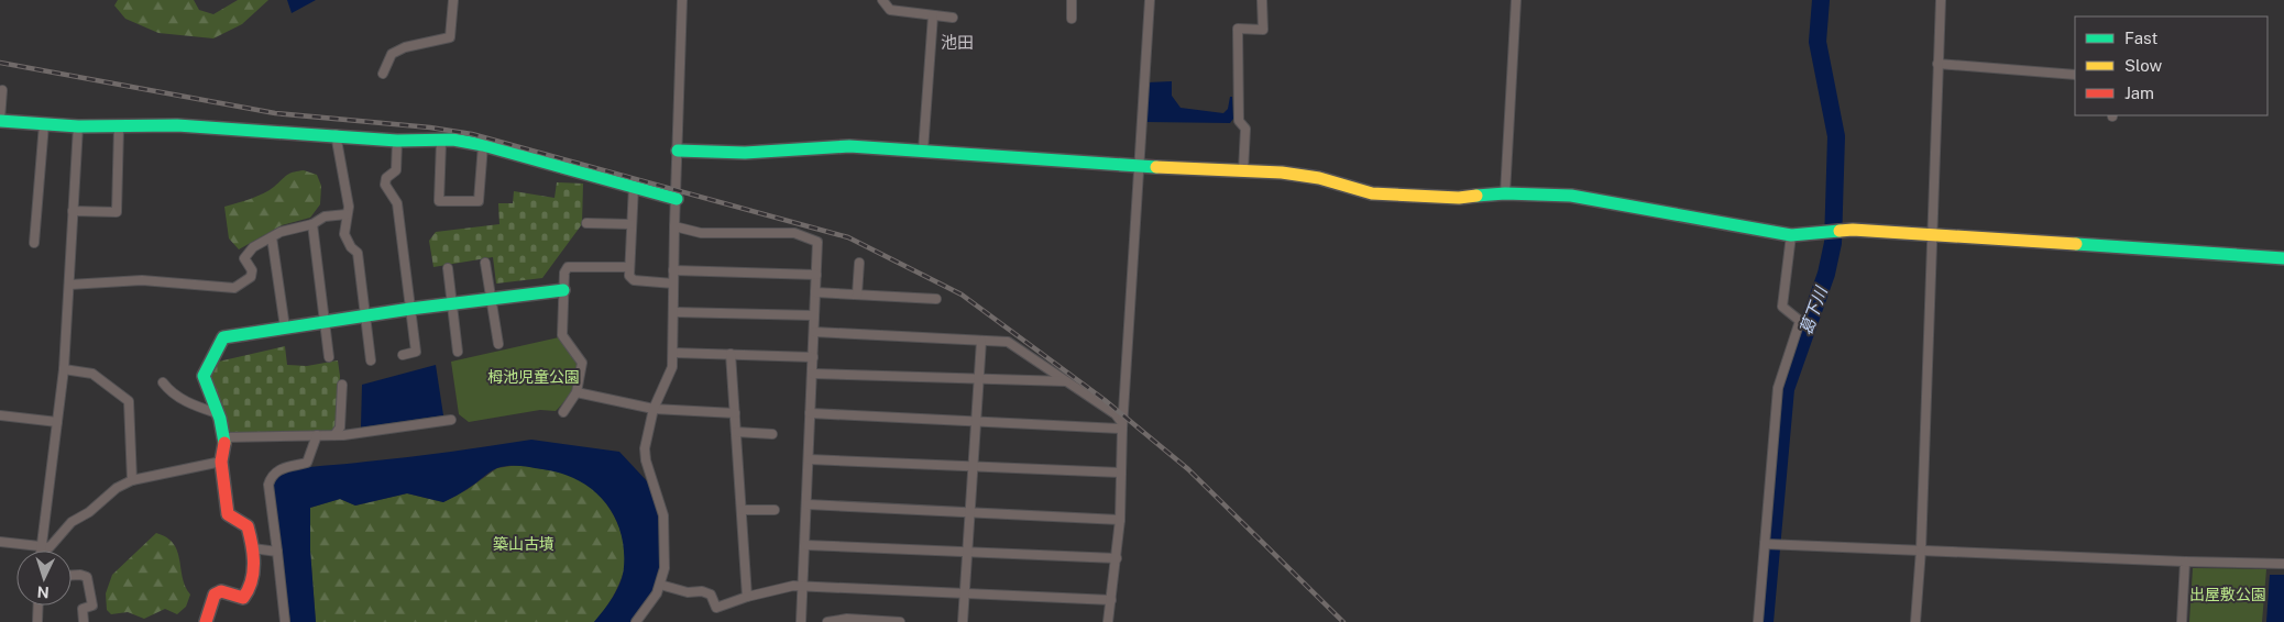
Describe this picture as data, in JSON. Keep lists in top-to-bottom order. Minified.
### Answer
{"districts":["池田"],"water":["葛下川"],"parks":["栂池児童公園","築山古墳","出屋敷公園"],"legend":["Fast","Slow","Jam"],"north":"bottom"}
